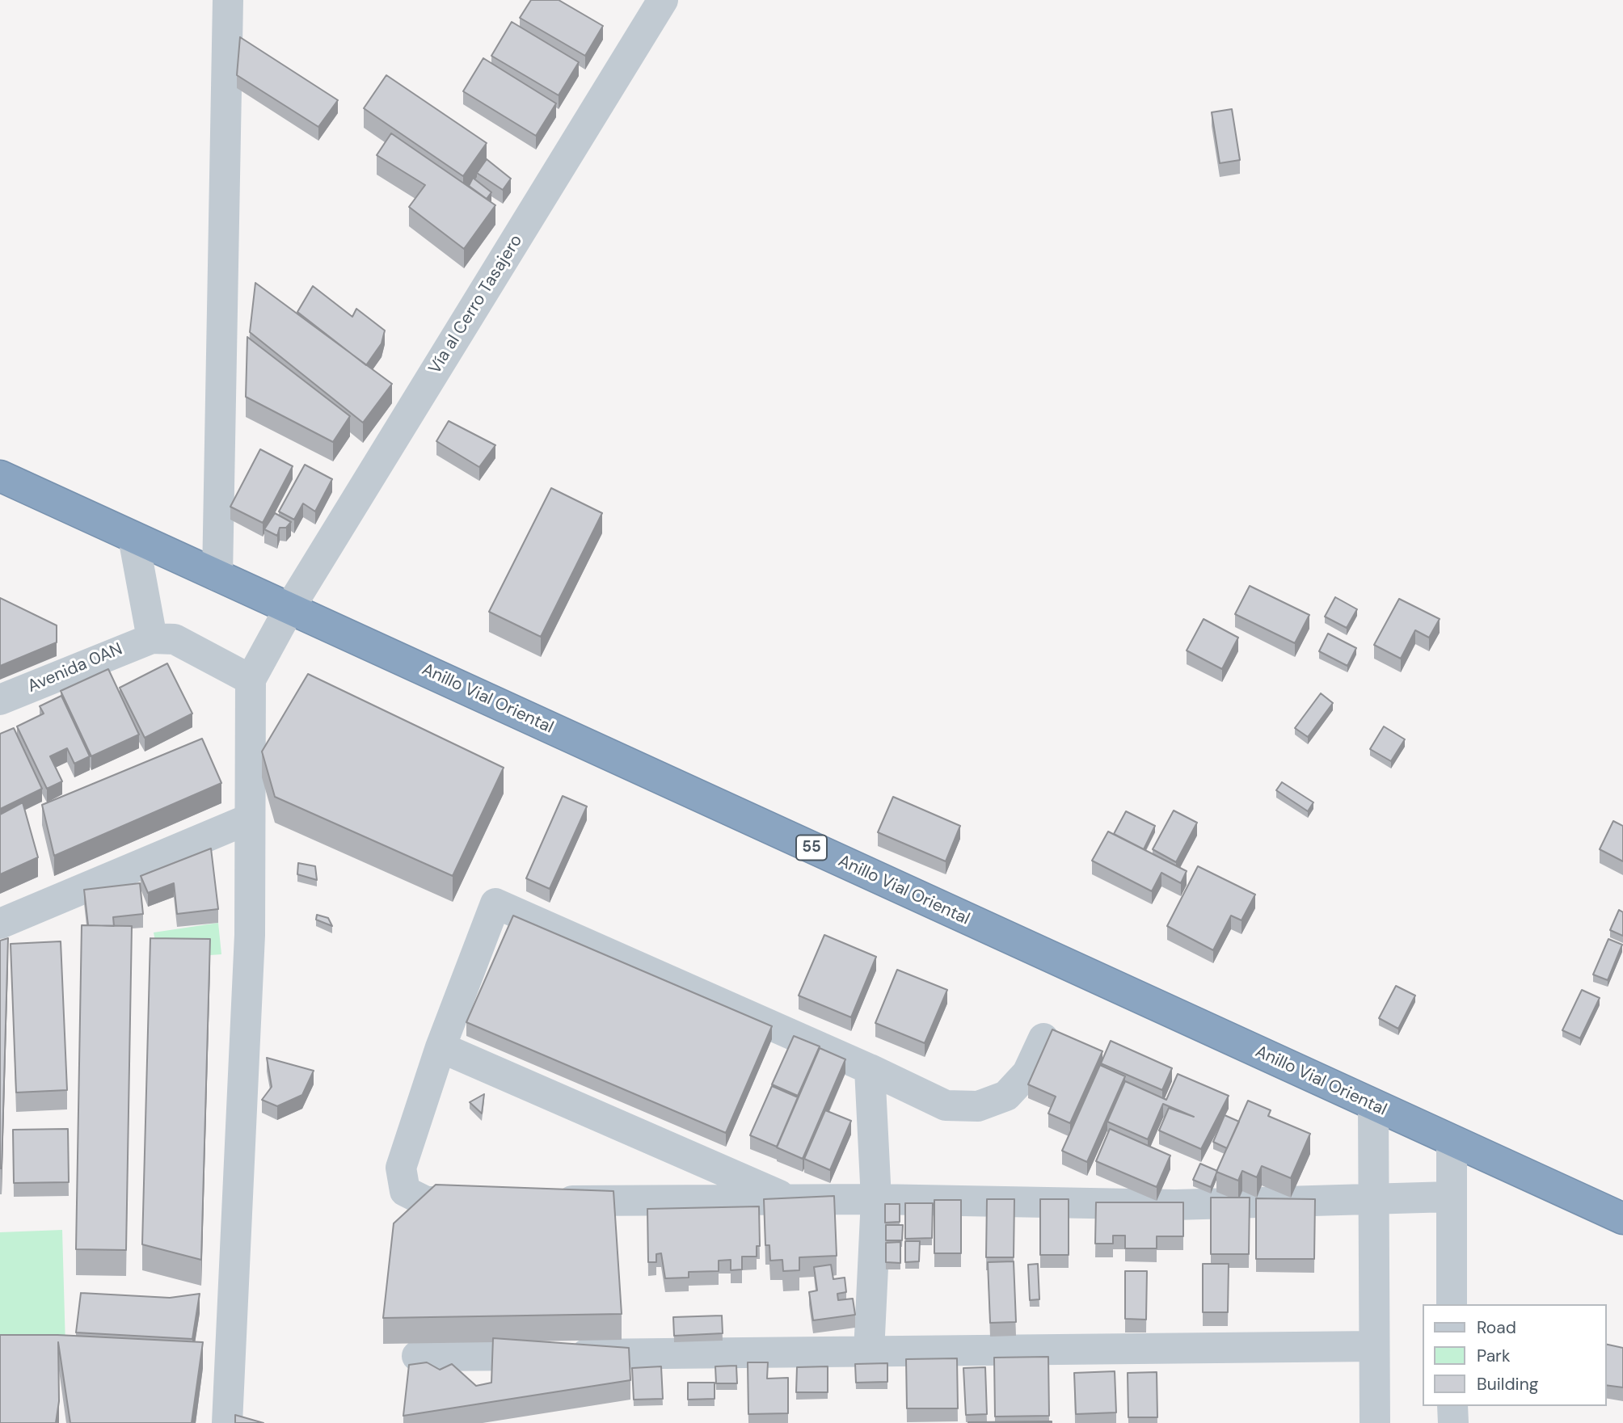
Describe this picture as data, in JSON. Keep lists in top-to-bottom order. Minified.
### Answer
{"streets":{"highway":["Anillo Vial Oriental","55"],"street":["Vía al Cerro Tasajero","Avenida 0AN"]},"crossings":[["Vía al Cerro Tasajero","Anillo Vial Oriental"]],"legend":["Road","Park","Building"]}
